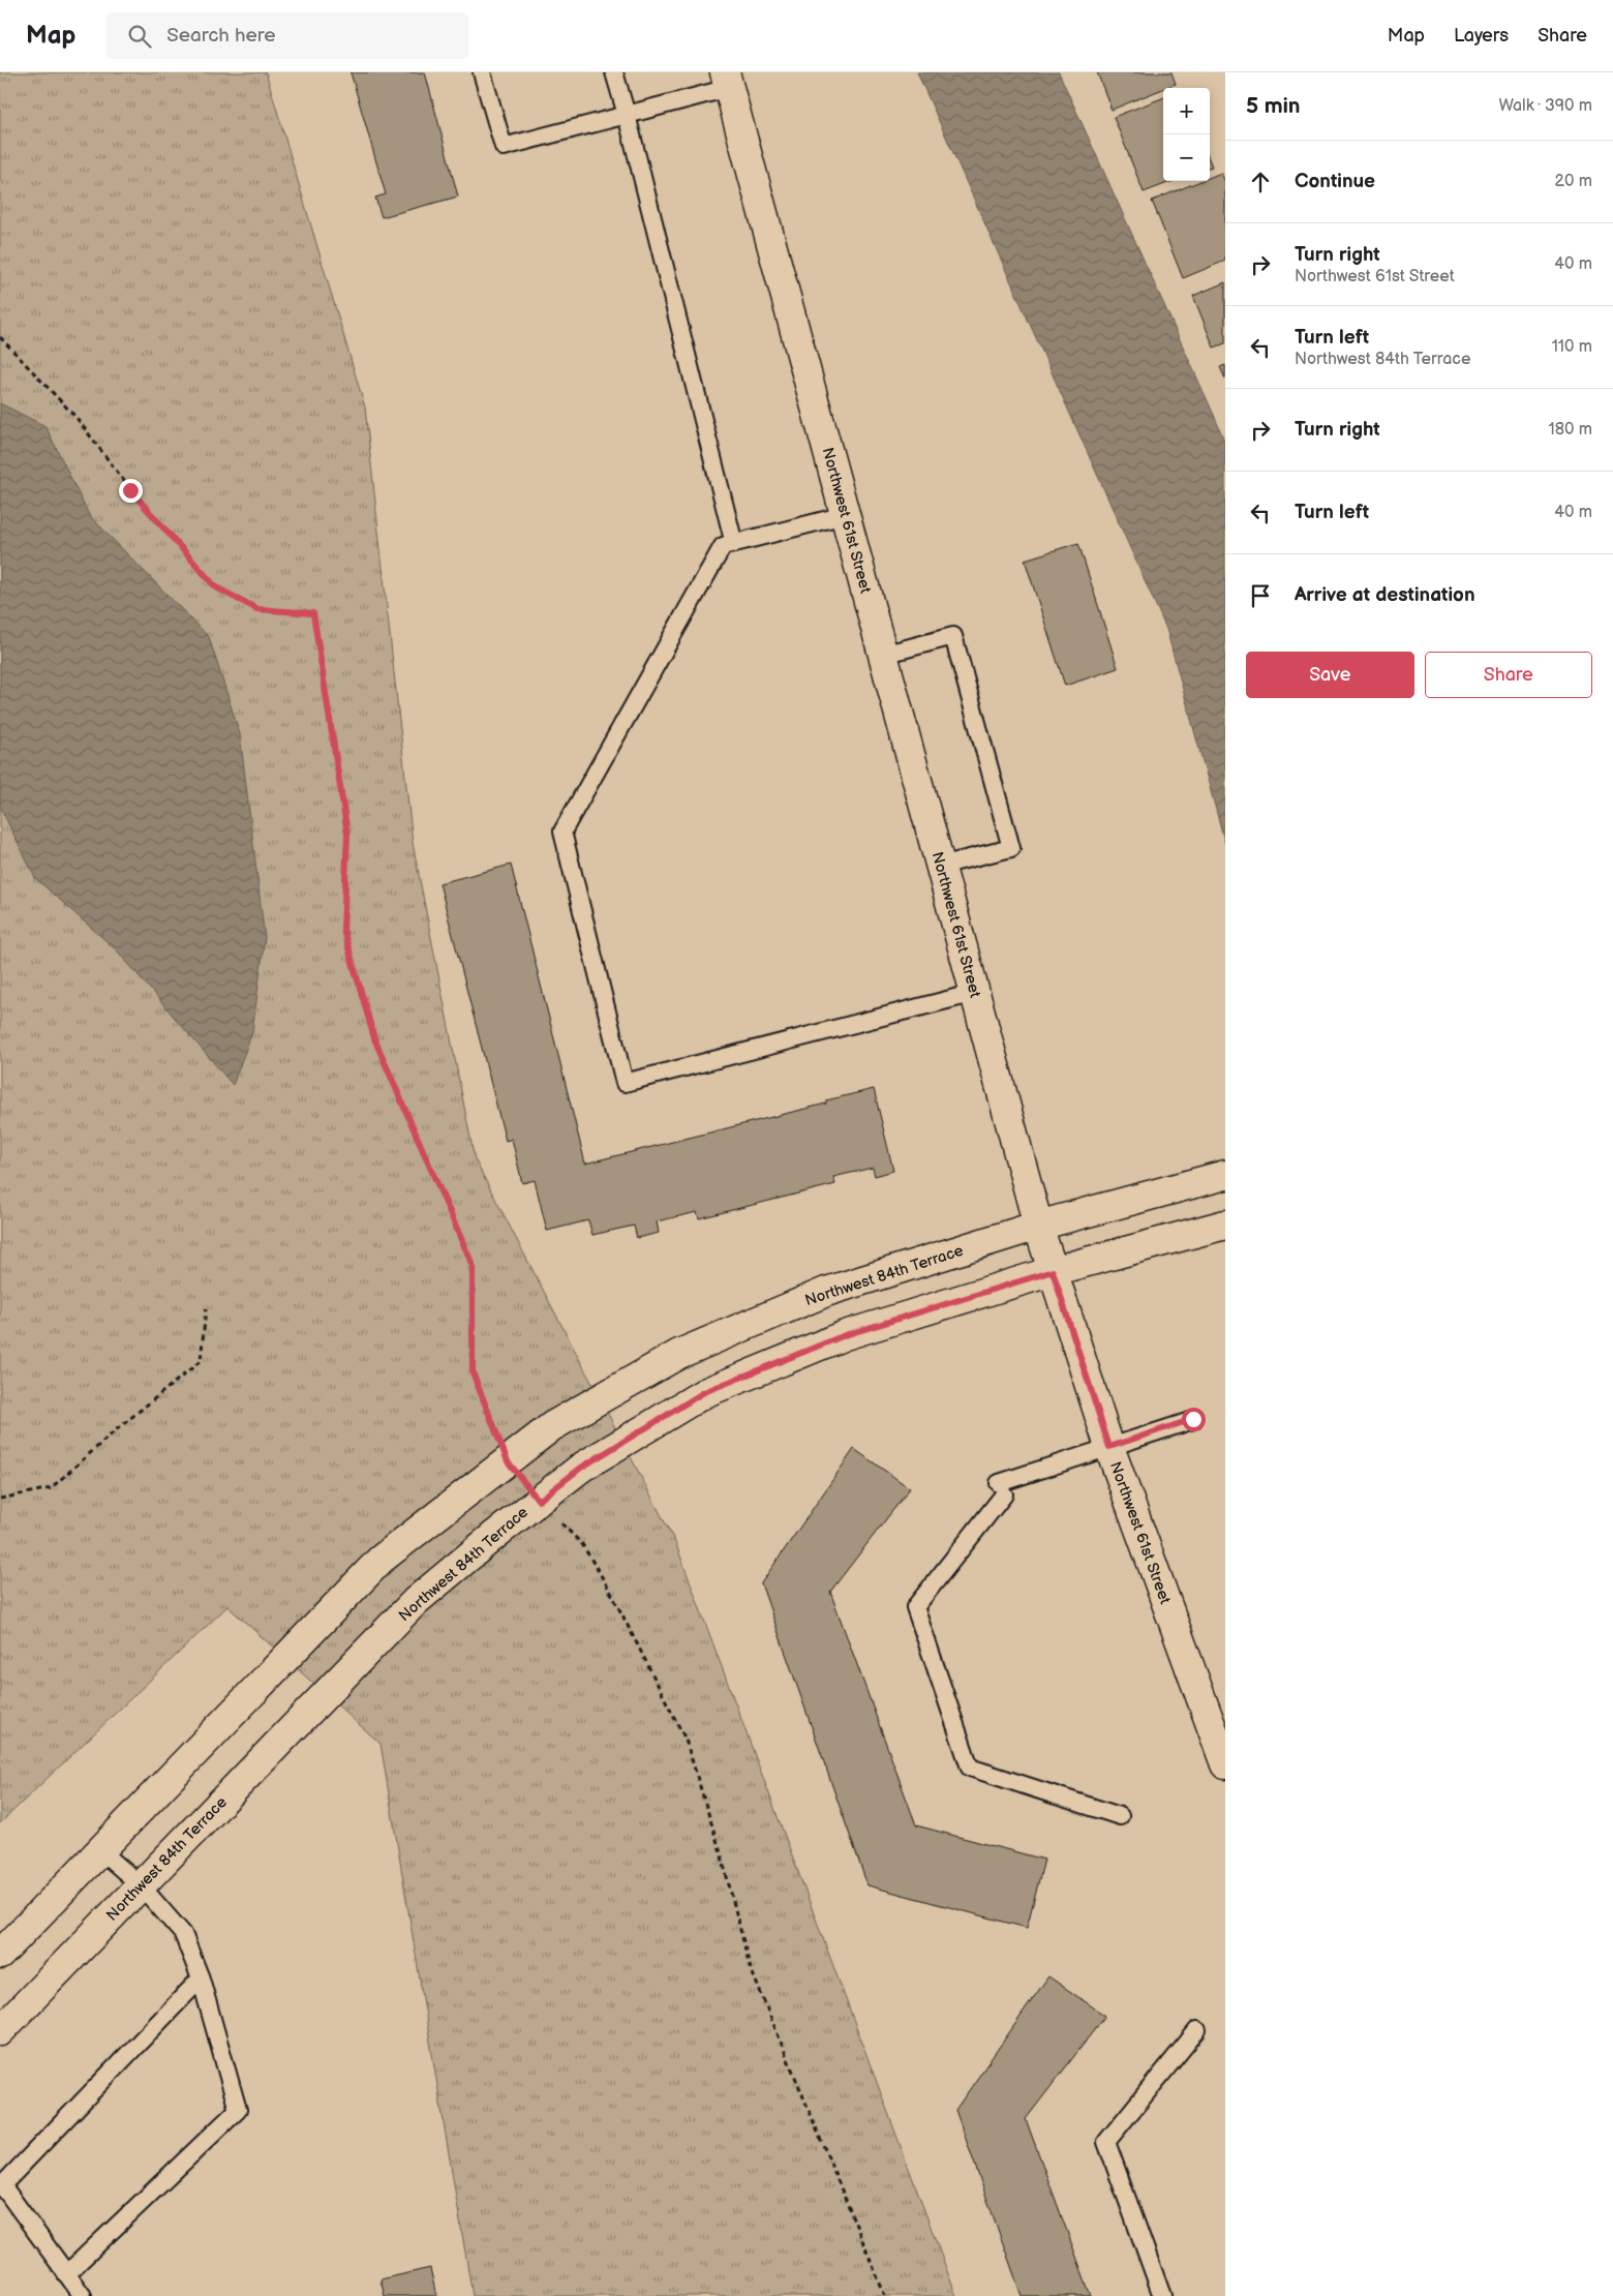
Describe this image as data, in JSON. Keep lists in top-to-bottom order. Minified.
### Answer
{"streets":{"street":["Northwest 61st Street","Northwest 84th Terrace"]},"crossings":[["Northwest 61st Street","Northwest 84th Terrace"]],"page":{"header":"Map","search":"Search here","nav":["Map","Layers","Share"],"heading":["5 min","Walk · 390 m"],"map_buttons":["+","−"],"list":[["Continue","20 m"],["Turn right","Northwest 61st Street","40 m"],["Turn left","Northwest 84th Terrace","110 m"],["Turn right","180 m"],["Turn left","40 m"],"Arrive at destination"],"buttons":["Save","Share"]}}
